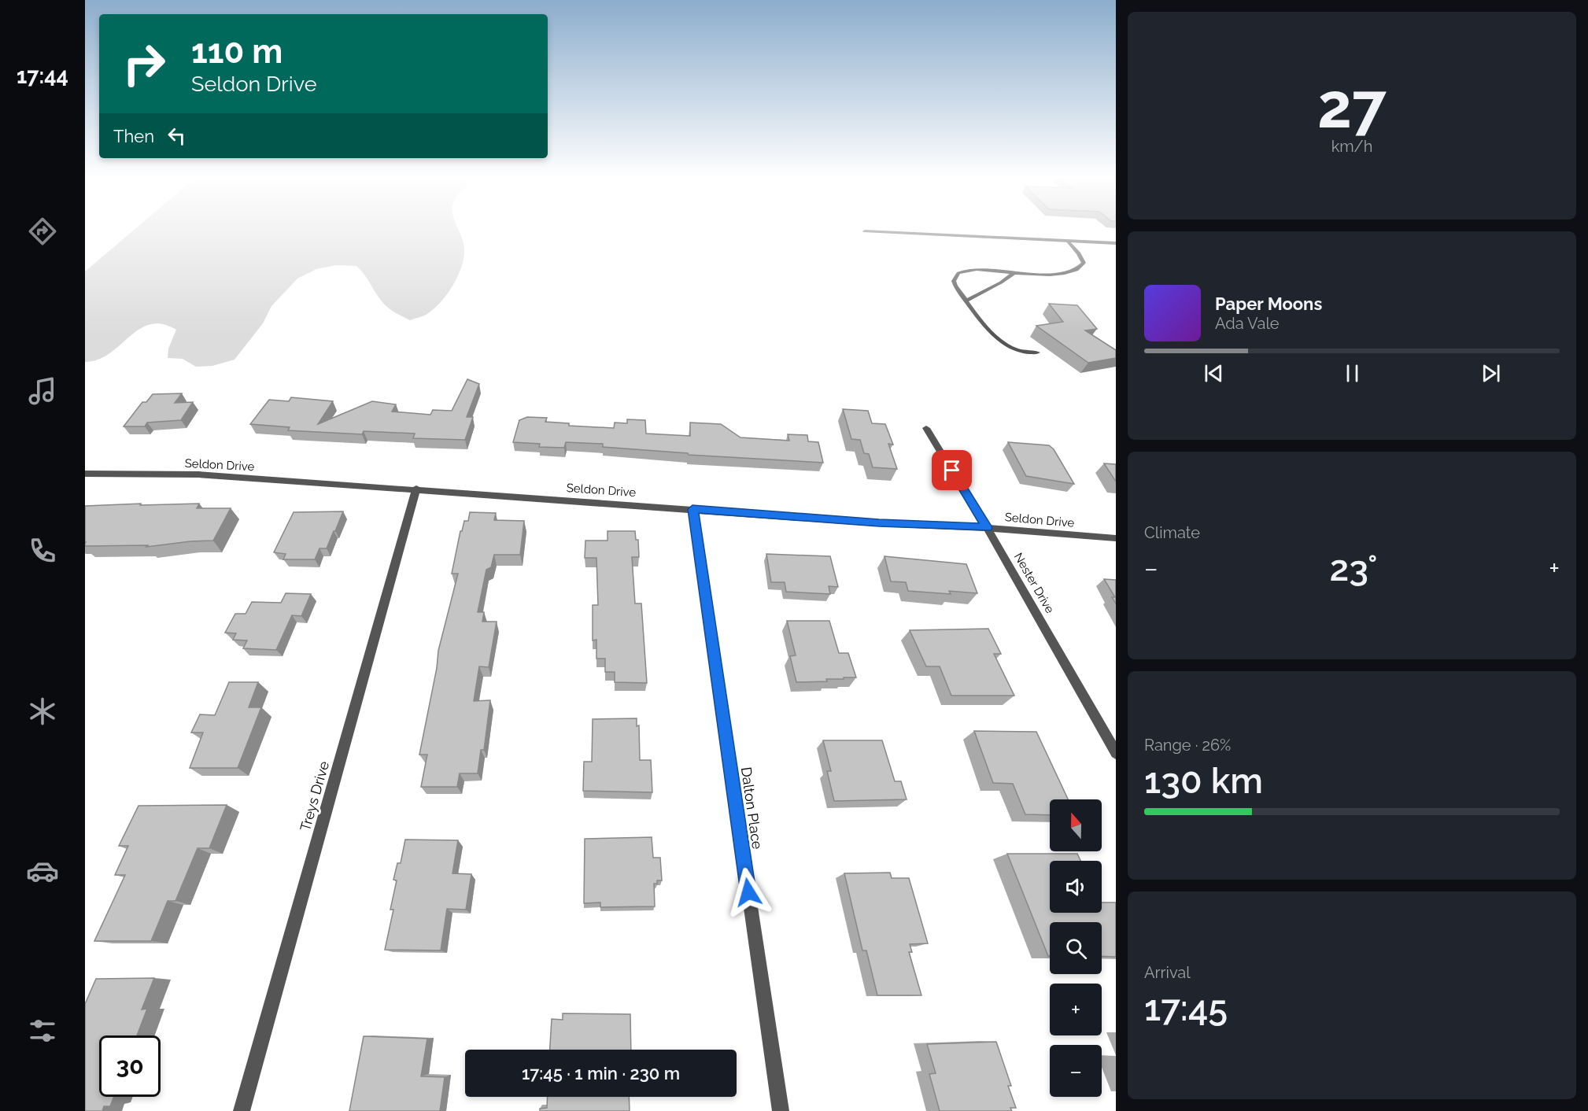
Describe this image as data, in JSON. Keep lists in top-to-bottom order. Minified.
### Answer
{"streets":{"street":["Seldon Drive","Nester Drive","Treys Drive","Dalton Place"]},"crossings":[["Seldon Drive","Nester Drive"],["Seldon Drive","Treys Drive"],["Seldon Drive","Dalton Place"]],"north":"top","page":{"tabs":"17:44","tile":[["27","km/h"],"Climate",["Range · 26%","130 km"],["Arrival","17:45"]],"turn":["110 m","Seldon Drive"],"then":"Then","song":["Paper Moons","Ada Vale"],"heat":["−","23°","+"],"map_buttons":["+","−"],"limit":"30","trip":"17:45 · 1 min · 230 m"}}
